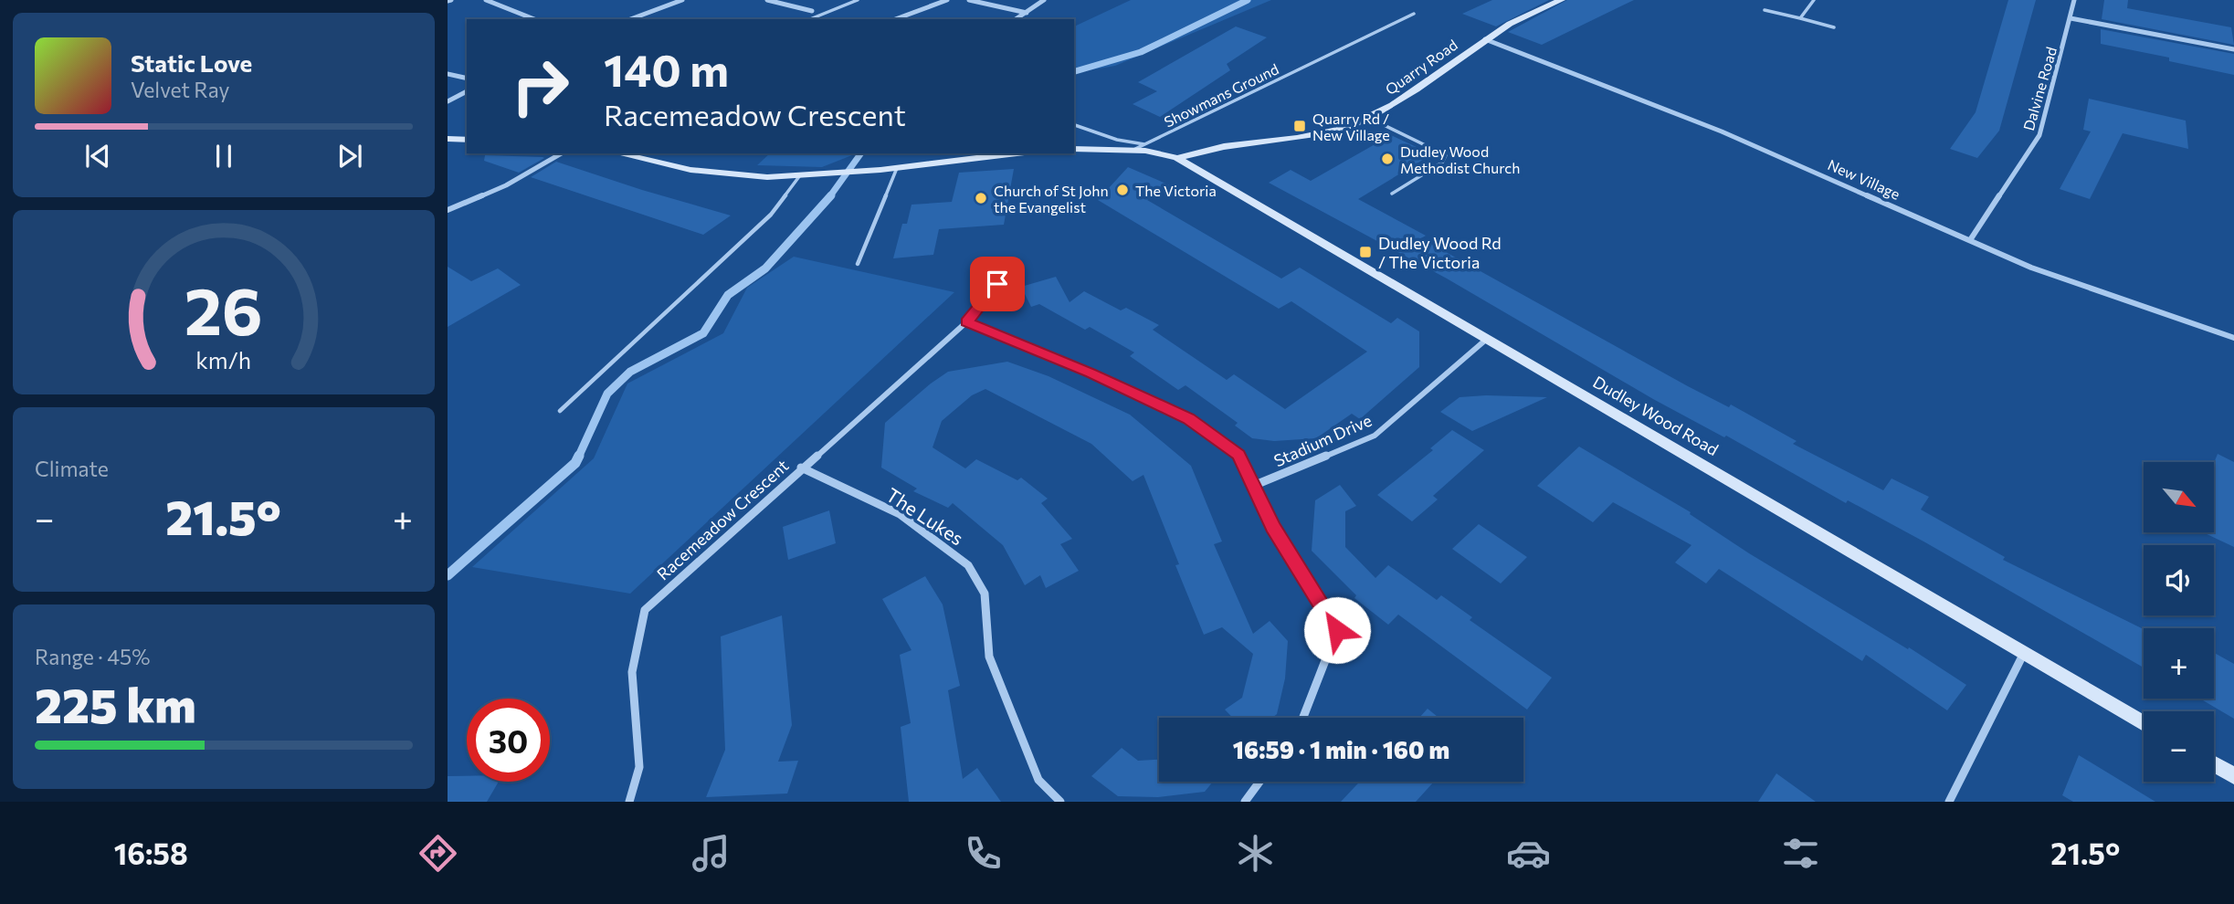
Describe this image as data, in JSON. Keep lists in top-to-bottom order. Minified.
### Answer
{"streets":{"street":["Quarry Road","Dalvine Road","New Village","Dudley Wood Road","Stadium Drive","The Lukes","Racemeadow Crescent"],"lane":["Showmans Ground"]},"crossings":[["Quarry Road","New Village"],["Quarry Road","Dudley Wood Road"],["Dalvine Road","New Village"],["Showmans Ground","Dudley Wood Road"],["Dudley Wood Road","Stadium Drive"],["The Lukes","Racemeadow Crescent"]],"places":{"transit":["Quarry Rd / New Village","Dudley Wood Rd / The Victoria"],"other":["Dudley Wood Methodist Church","The Victoria","Church of St John the Evangelist"]},"north":"bottom right","page":{"turn":["140 m","Racemeadow Crescent"],"song":["Static Love","Velvet Ray"],"tile":["Climate",["Range · 45%","225 km"]],"map_buttons":["+","−"],"heat":["−","21.5°","+"],"limit":"30","trip":"16:59 · 1 min · 160 m","tabs":["16:58","21.5°"],"gauge":["26","km/h"]}}
